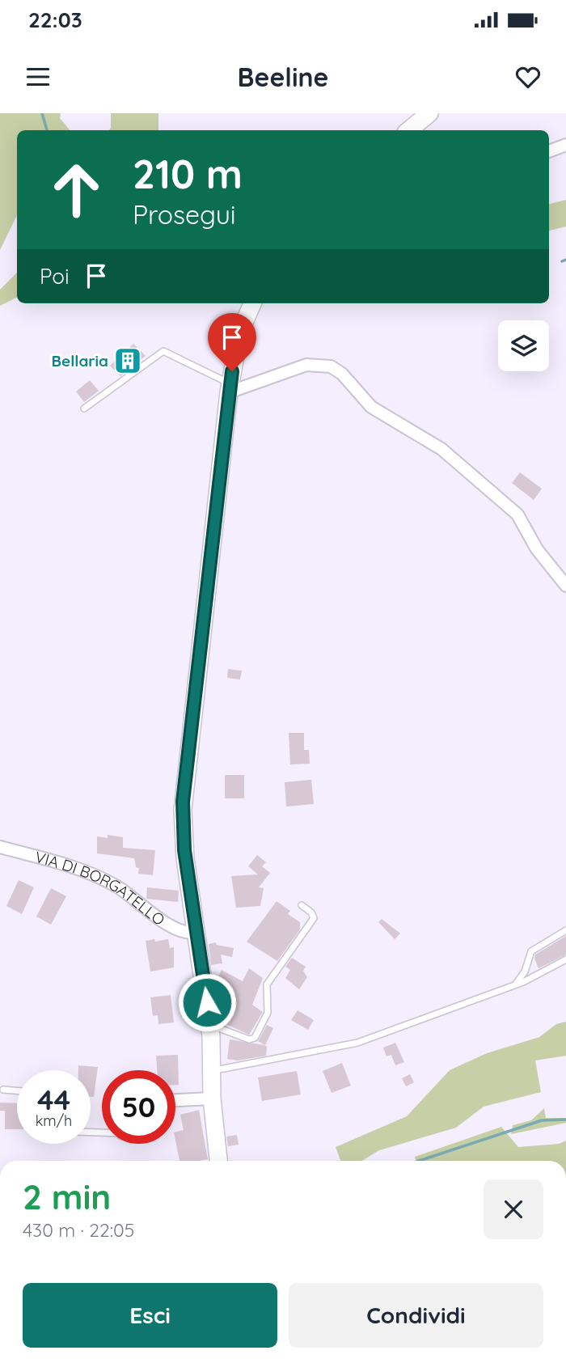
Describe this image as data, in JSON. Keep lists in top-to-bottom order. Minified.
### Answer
{"streets":{"street":["VIA DI BORGATELLO"]},"places":{"building":["Bellaria"]},"page":{"status":"22:03","header":"Beeline","turn":["210 m","Prosegui"],"then":"Poi","speed":"44 km/h","limit":"50","heading":["2 min","430 m · 22:05"],"buttons":["Esci","Condividi"]}}
